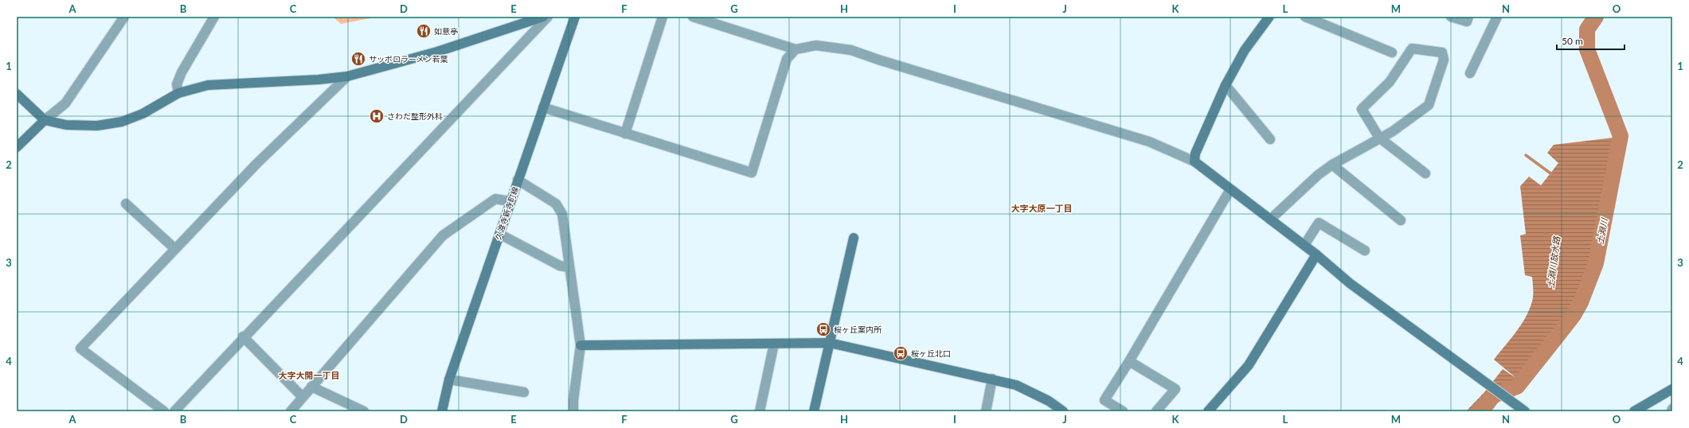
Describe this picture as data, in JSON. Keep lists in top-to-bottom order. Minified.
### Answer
{"streets":{"street":["久渡寺新寺町線"]},"districts":["大字大原一丁目","大字大開一丁目"],"water":["土淵川","土淵川放水路"],"places":{"restaurant":["如意亭","サッポロラーメン若葉"],"hospital":["さわだ整形外科"],"bus stop":["桜ヶ丘案内所","桜ヶ丘北口"]},"scale_bar":"50 m","grid":{"columns":["A","B","C","D","E","F","G","H","I","J","K","L","M","N","O"],"rows":["1","2","3","4"]}}
